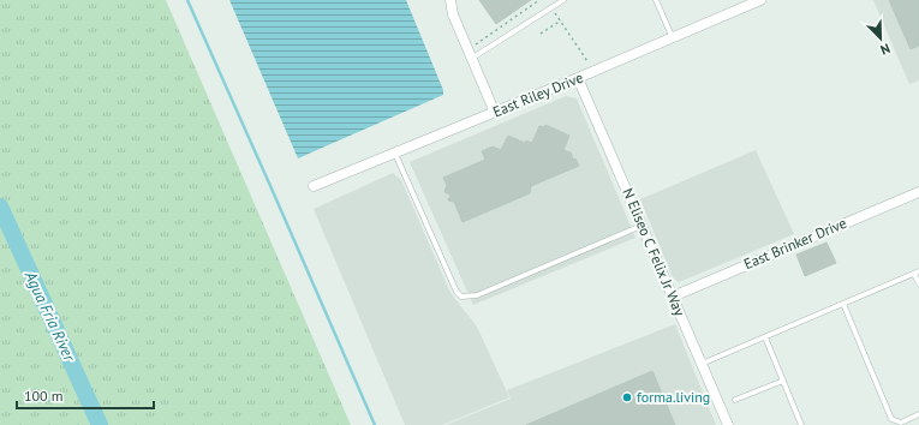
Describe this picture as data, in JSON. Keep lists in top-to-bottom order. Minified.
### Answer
{"streets":{"street":["East Riley Drive","East Brinker Drive","N Eliseo C Felix Jr Way"]},"crossings":[["East Riley Drive","N Eliseo C Felix Jr Way"],["East Brinker Drive","N Eliseo C Felix Jr Way"]],"water":["Agua Fria River"],"places":["forma.living"],"scale_bar":"100 m","north":"bottom right"}
